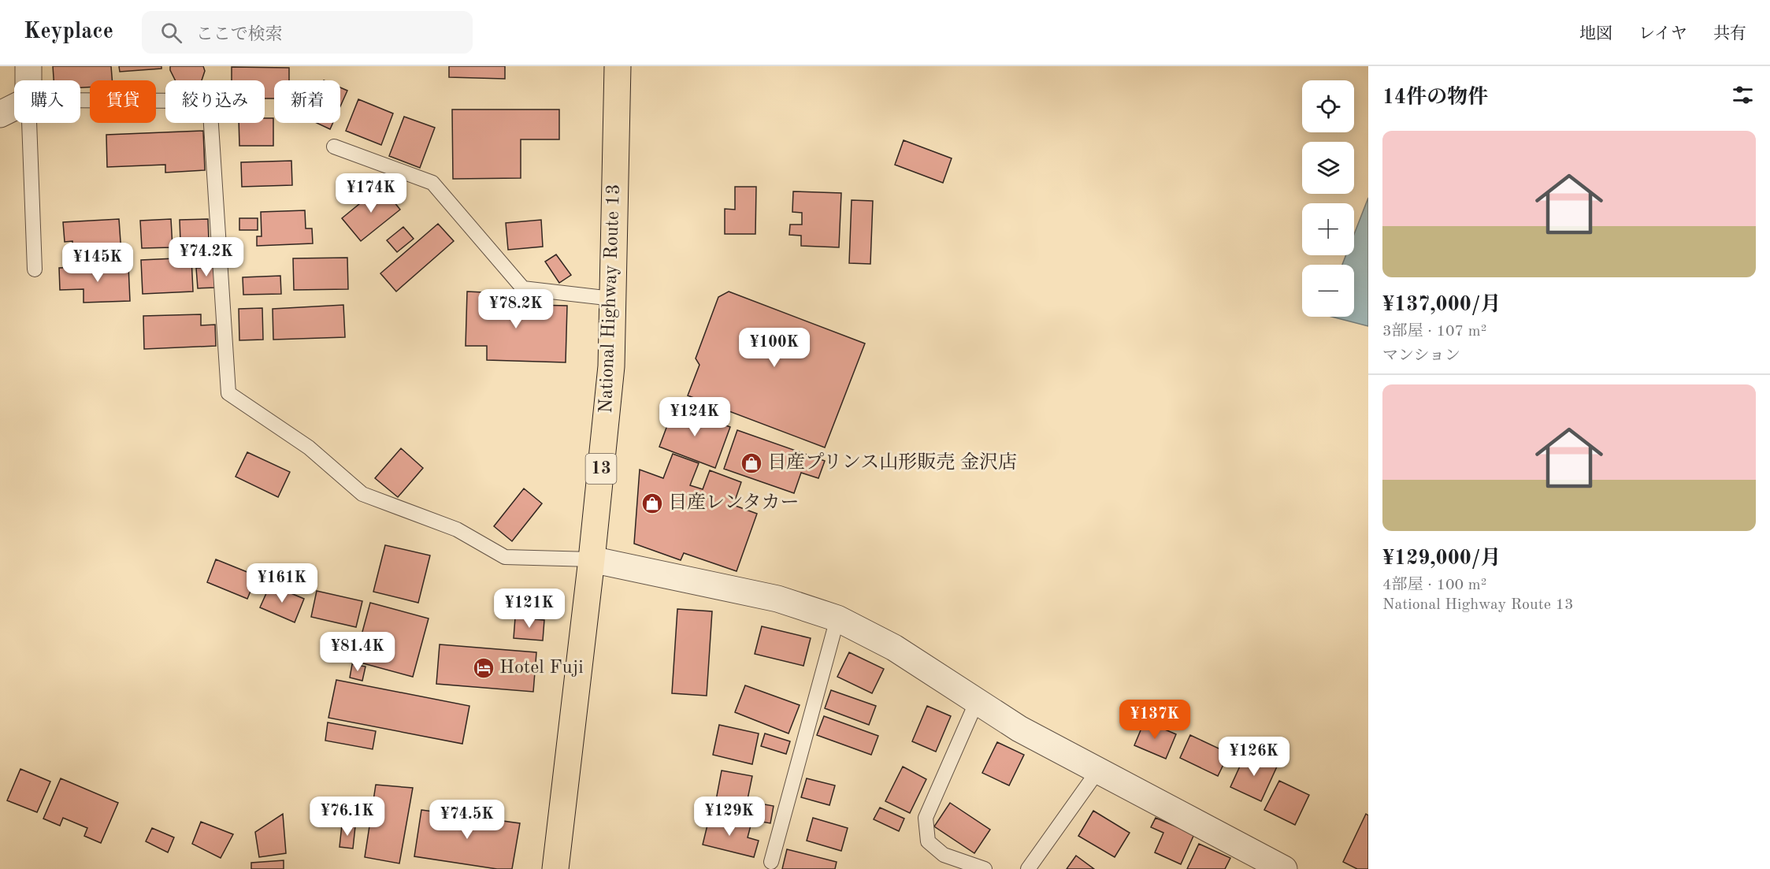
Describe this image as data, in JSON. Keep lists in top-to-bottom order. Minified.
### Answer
{"streets":{"highway":["National Highway Route 13","13"]},"places":{"shop":["日産プリンス山形販売 金沢店","日産レンタカー"],"hotel":["Hotel Fuji"]},"page":{"header":"Keyplace","search":"ここで検索","nav":["地図","レイヤ","共有"],"heading":"14件の物件","map_buttons":["+","−"],"chip":["購入","賃貸","絞り込み","新着"],"list":[{"name":"¥137,000/月","note":"3部屋 · 107 m² · マンション"},{"name":"¥129,000/月","note":"4部屋 · 100 m² · National Highway Route 13"}],"price":["¥174K","¥74.2K","¥145K","¥78.2K","¥100K","¥124K","¥161K","¥121K","¥81.4K","¥137K","¥126K","¥76.1K","¥129K","¥74.5K"]}}
